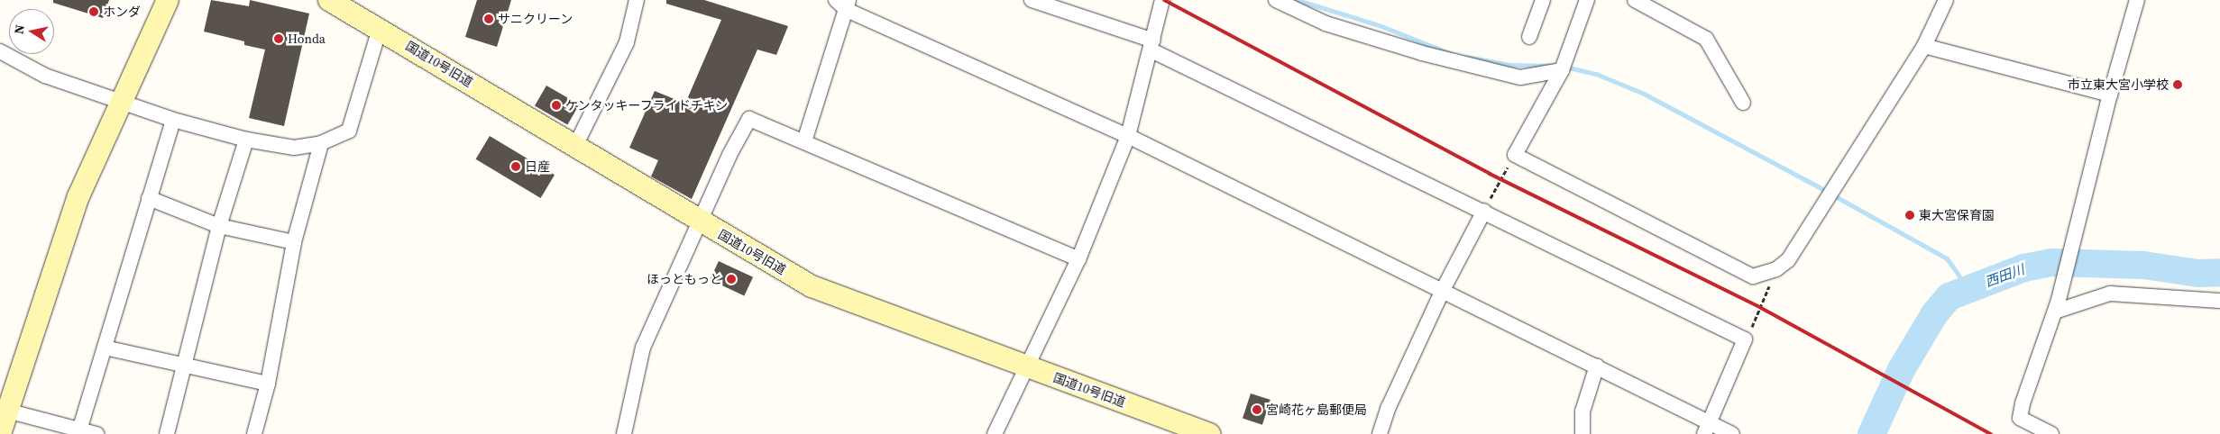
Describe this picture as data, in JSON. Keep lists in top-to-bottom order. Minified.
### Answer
{"streets":{"street":["国道10号旧道"]},"water":["西田川"],"places":["ホンダ","サニクリーン","Honda","市立東大宮小学校","ケンタッキーフライドチキン","日産","東大宮保育園","ほっともっと","宮崎花ヶ島郵便局"],"north":"left"}
